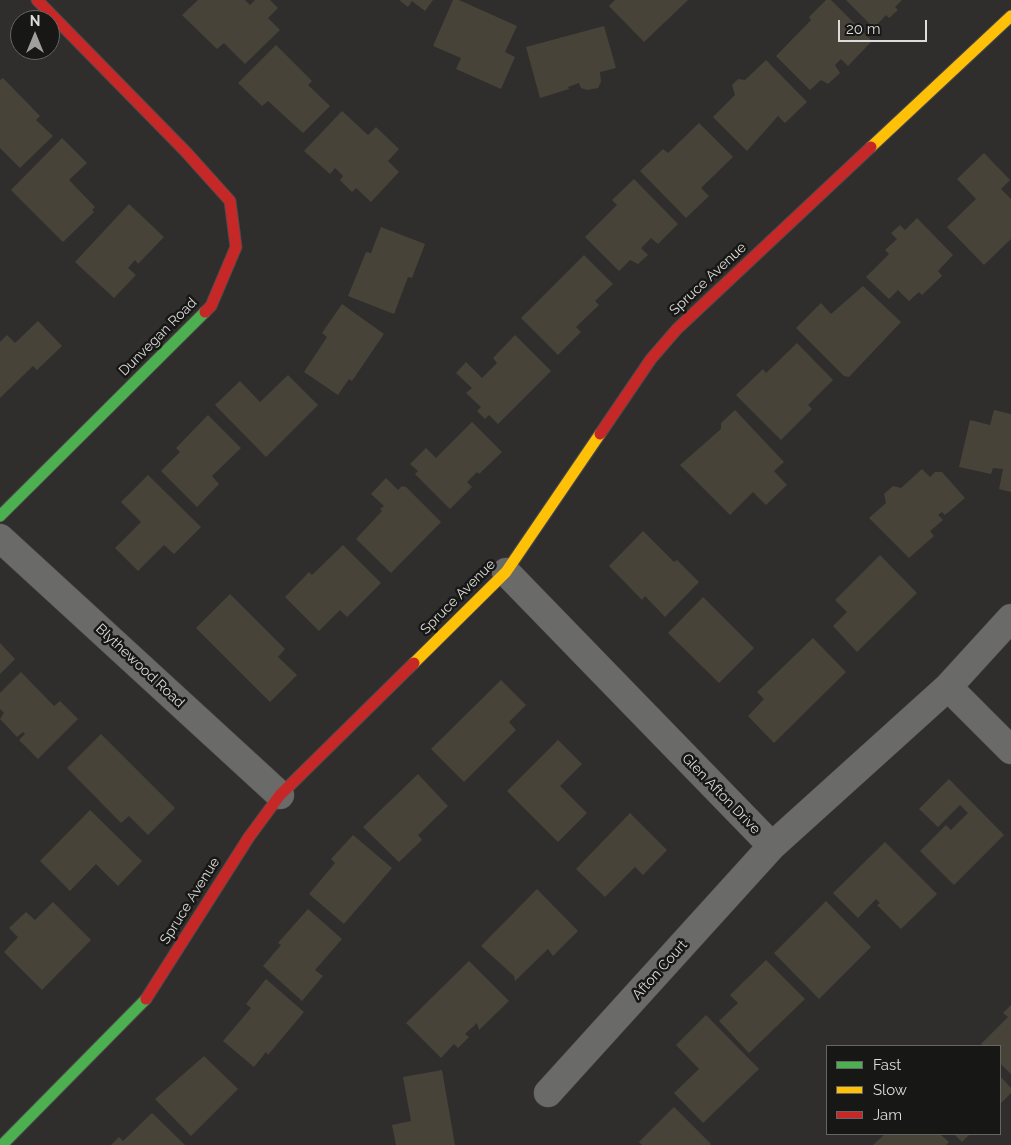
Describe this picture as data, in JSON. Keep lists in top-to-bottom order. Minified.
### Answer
{"streets":{"street":["Spruce Avenue","Dunvegan Road","Blythewood Road","Glen Afton Drive","Afton Court"]},"crossings":[["Spruce Avenue","Blythewood Road"],["Spruce Avenue","Glen Afton Drive"],["Glen Afton Drive","Afton Court"]],"legend":["Fast","Slow","Jam"],"scale_bar":"20 m","north":"top"}
